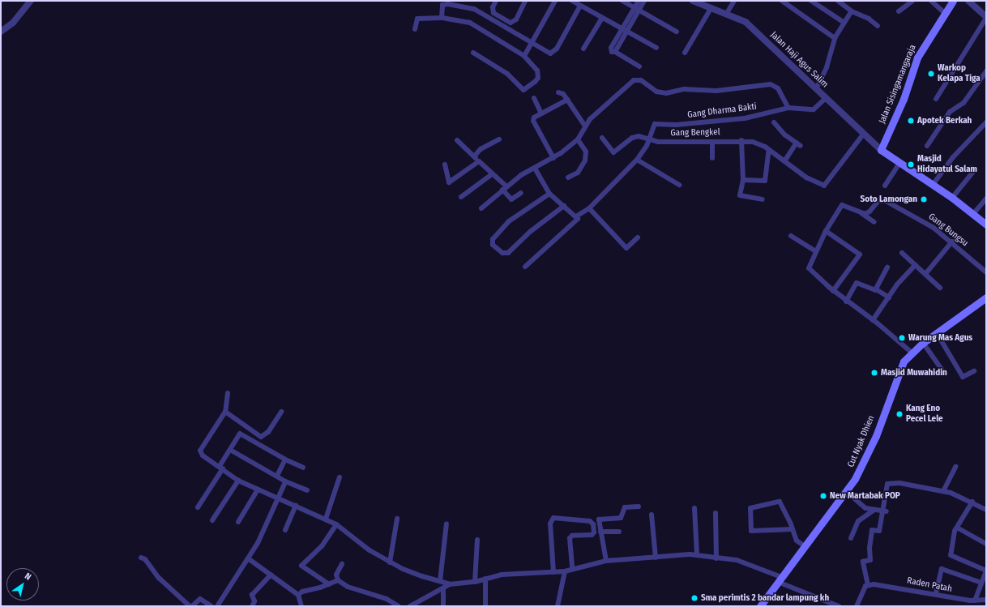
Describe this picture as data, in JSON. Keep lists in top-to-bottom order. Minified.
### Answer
{"streets":{"main road":["Jalan Sisingamangaraja","Cut Nyak Dhien"],"street":["Jalan Haji Agus Salim","Gang Dharma Bakti","Gang Bengkel","Gang Bungsu","Raden Patah"]},"crossings":[["Jalan Haji Agus Salim","Jalan Sisingamangaraja"],["Jalan Haji Agus Salim","Gang Dharma Bakti"],["Jalan Haji Agus Salim","Gang Bengkel"],["Gang Dharma Bakti","Gang Bengkel"]],"places":["Warkop Kelapa Tiga","Apotek Berkah","Masjid Hidayatul Salam","Soto Lamongan","Warung Mas Agus","Masjid Muwahidin","Kang Eno Pecel Lele","New Martabak POP","Sma perimtis 2 bandar lampung kh"],"north":"top right"}
